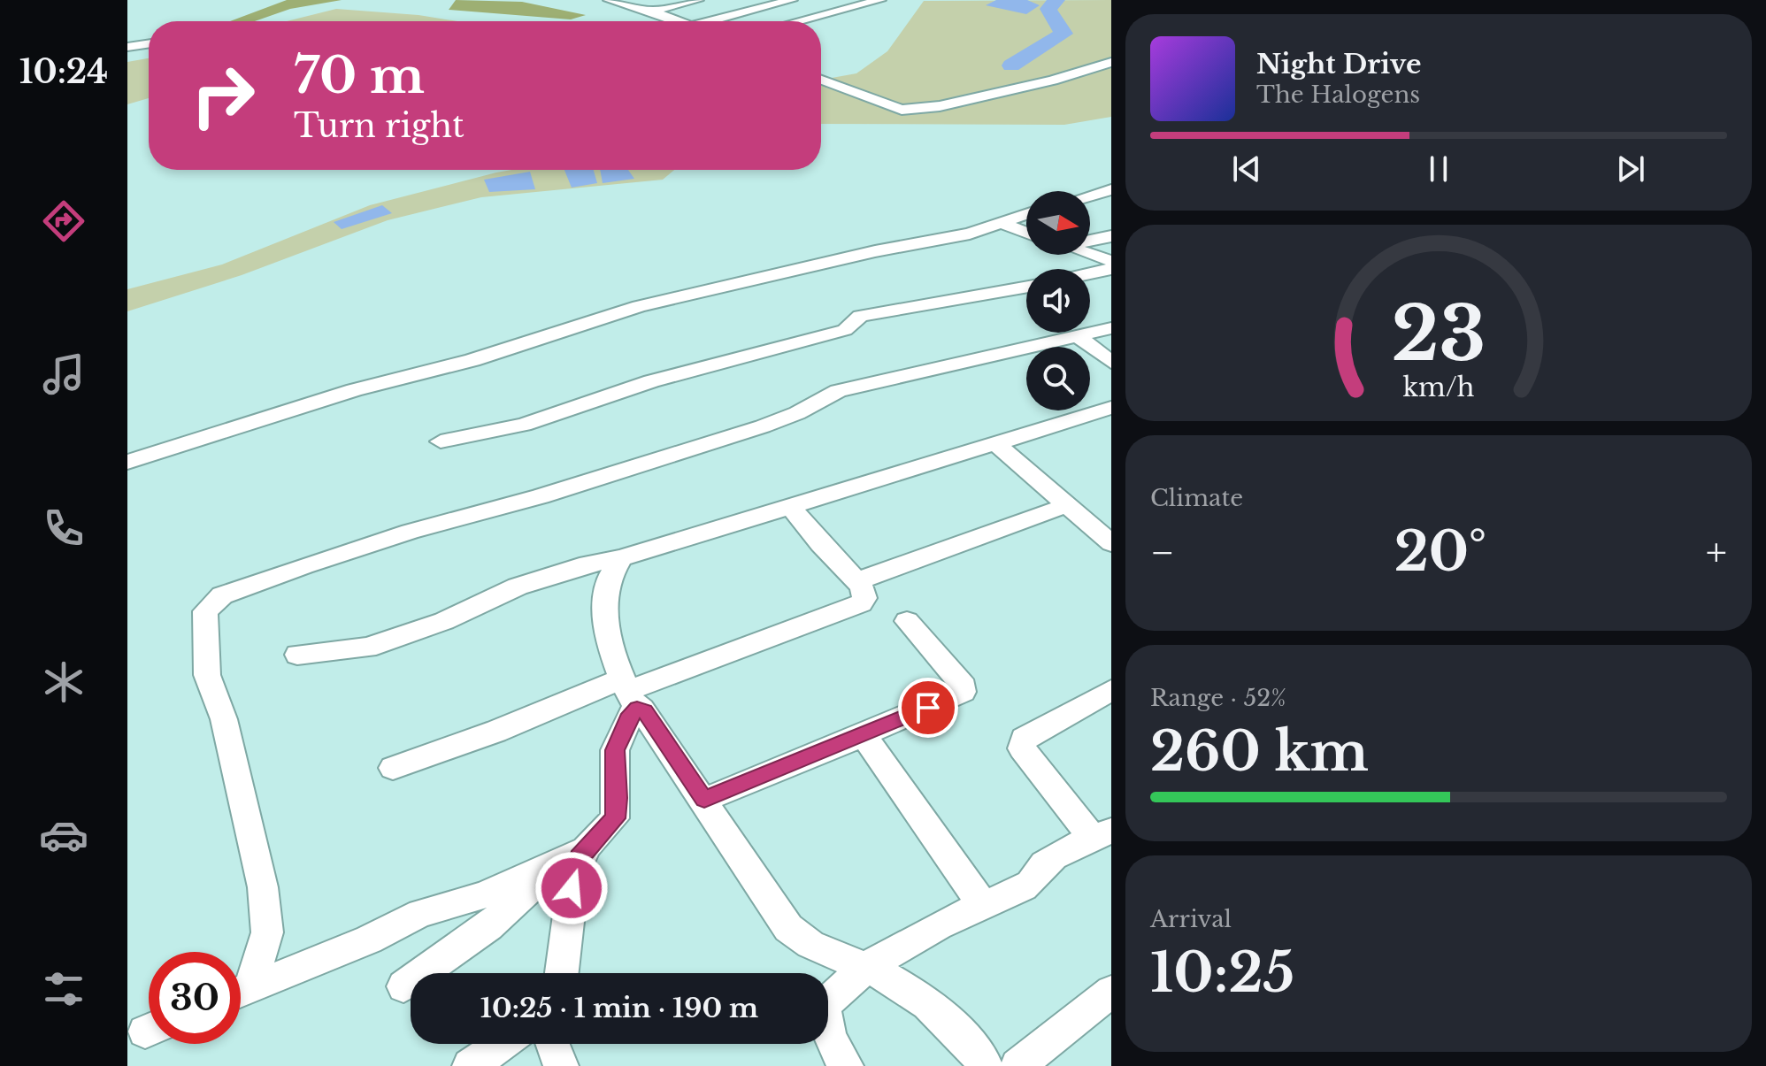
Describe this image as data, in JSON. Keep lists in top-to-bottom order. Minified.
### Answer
{"north":"right","page":{"tabs":"10:24","turn":["70 m","Turn right"],"song":["Night Drive","The Halogens"],"tile":["Climate",["Range · 52%","260 km"],["Arrival","10:25"]],"heat":["−","20°","+"],"limit":"30","trip":"10:25 · 1 min · 190 m","gauge":["23","km/h"]}}
